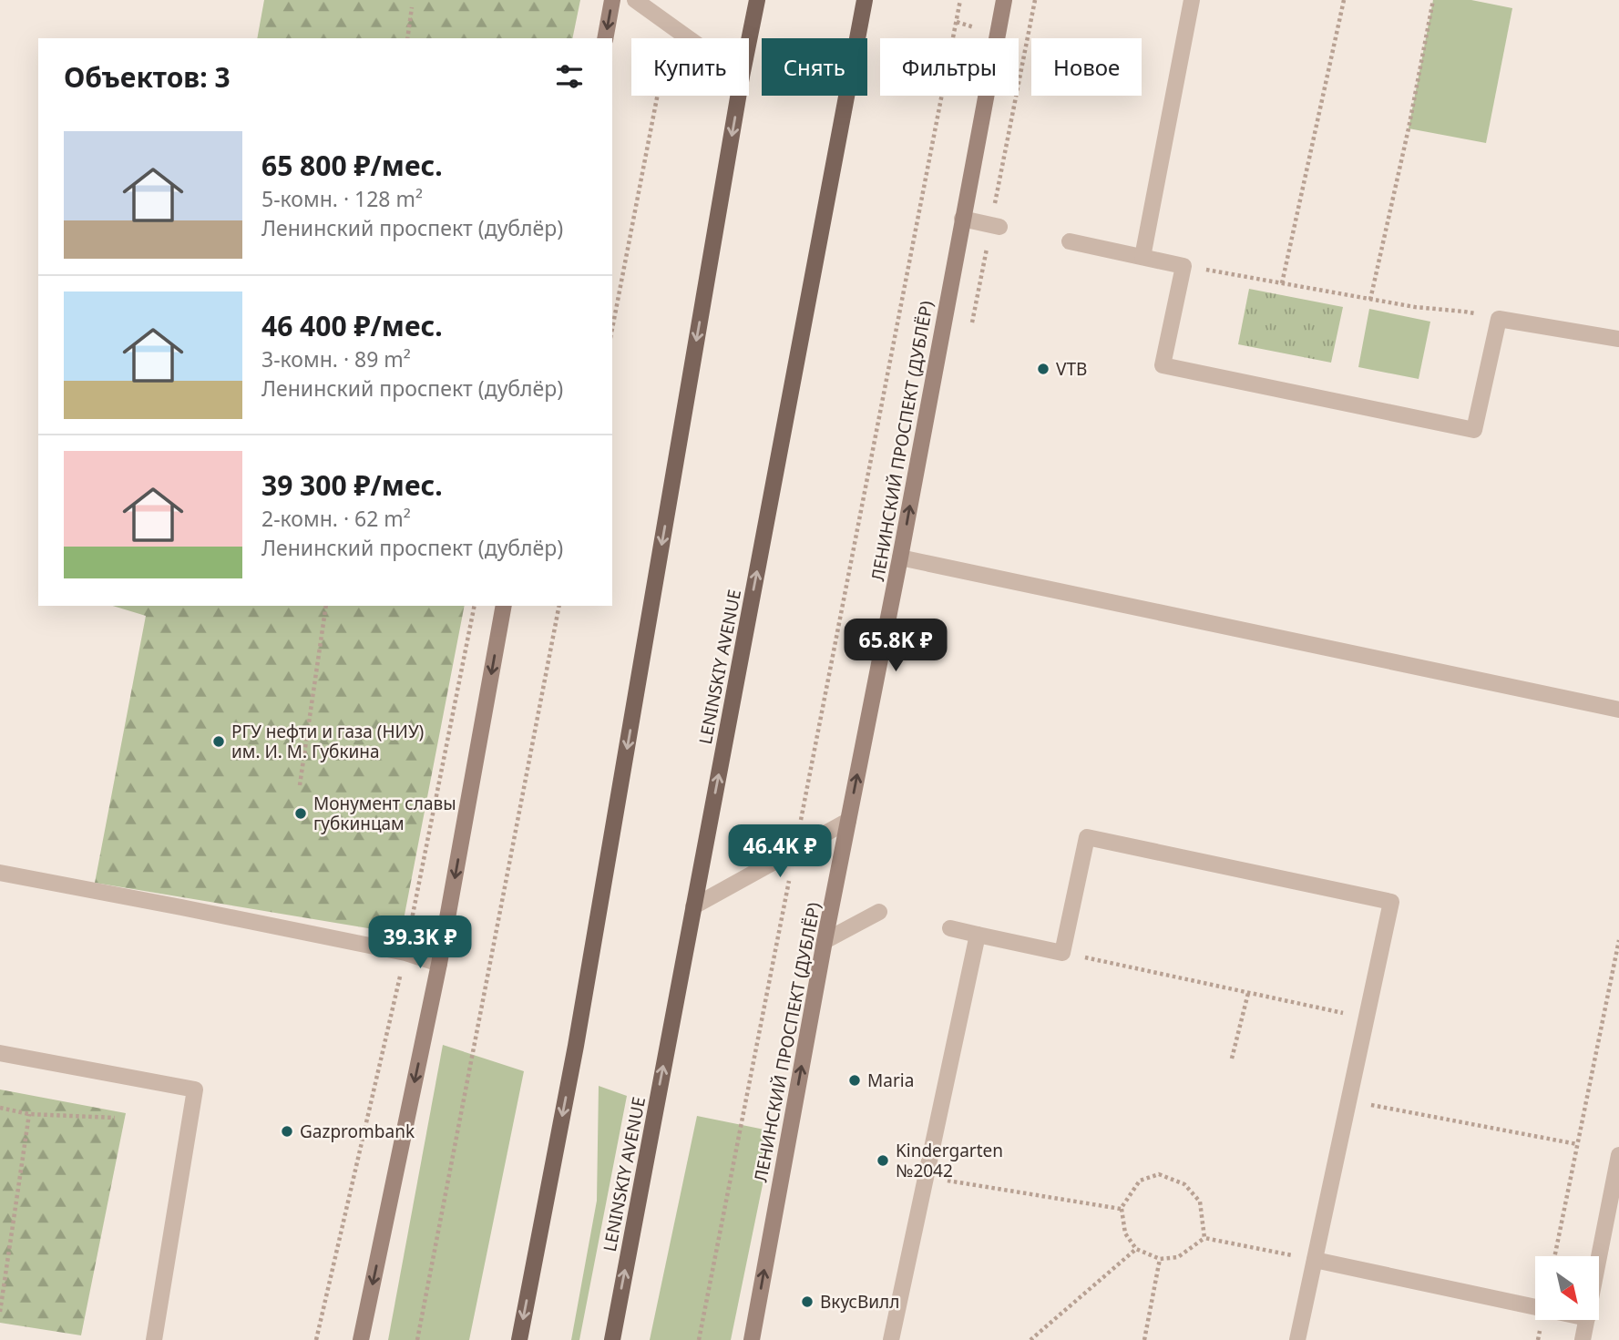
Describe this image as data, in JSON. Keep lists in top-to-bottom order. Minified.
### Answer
{"streets":{"main road":["LENINSKIY AVENUE"],"street":["ЛЕНИНСКИЙ ПРОСПЕКТ (ДУБЛЁР)"]},"one_way":["ЛЕНИНСКИЙ ПРОСПЕКТ (ДУБЛЁР)"],"places":["VTB","РГУ нефти и газа (НИУ) им. И. М. Губкина","Монумент славы губкинцам","Maria","Gazprombank","Kindergarten №2042","ВкусВилл"],"north":"bottom right","page":{"chip":["Купить","Снять","Фильтры","Новое"],"heading":"Объектов: 3","list":[{"name":"65 800 ₽/мес.","note":"5-комн. · 128 m² · Ленинский проспект (дублёр)"},{"name":"46 400 ₽/мес.","note":"3-комн. · 89 m² · Ленинский проспект (дублёр)"},{"name":"39 300 ₽/мес.","note":"2-комн. · 62 m² · Ленинский проспект (дублёр)"}],"price":["65.8K ₽","46.4K ₽","39.3K ₽"]}}
